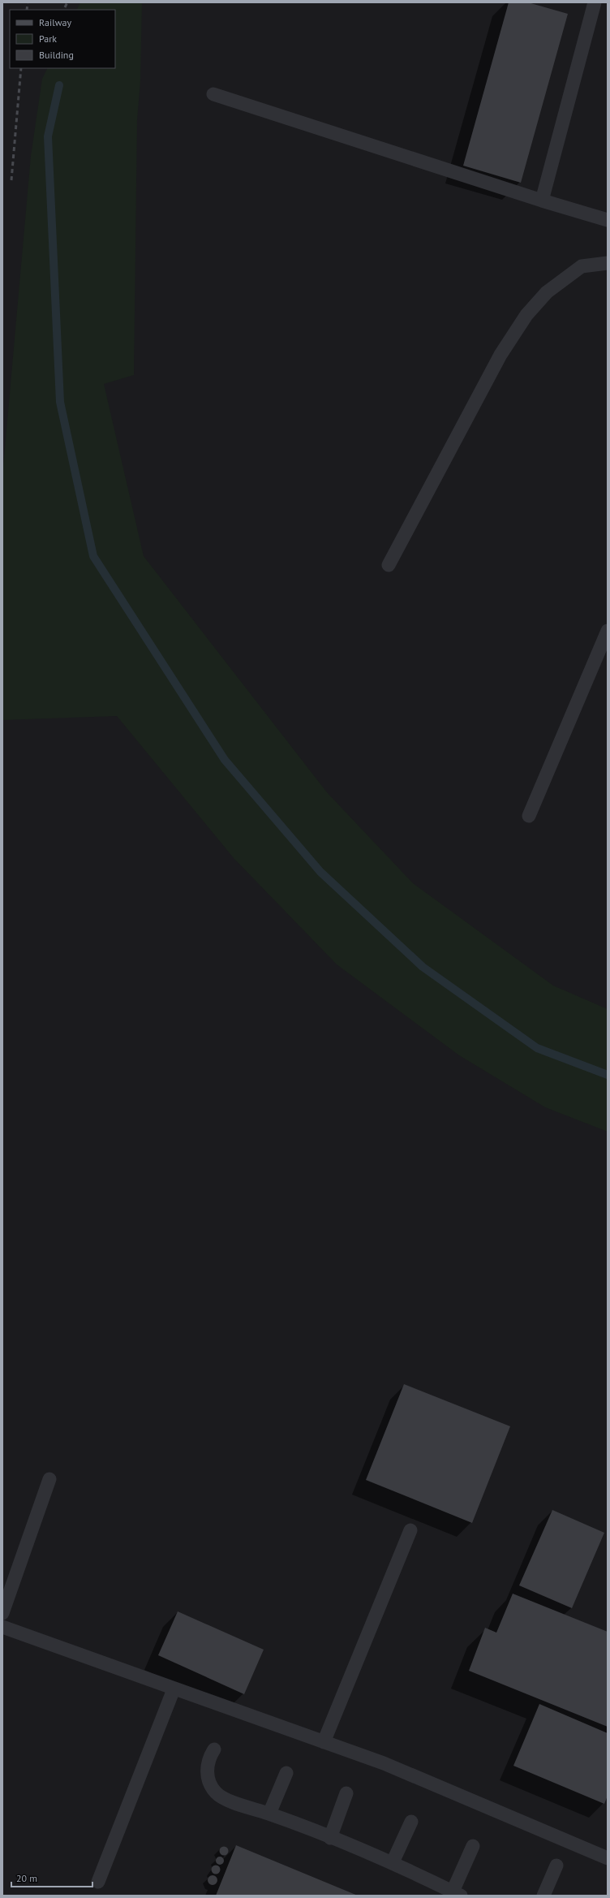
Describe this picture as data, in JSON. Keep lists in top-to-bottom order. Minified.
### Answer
{"legend":["Railway","Park","Building"],"scale_bar":"20 m"}
